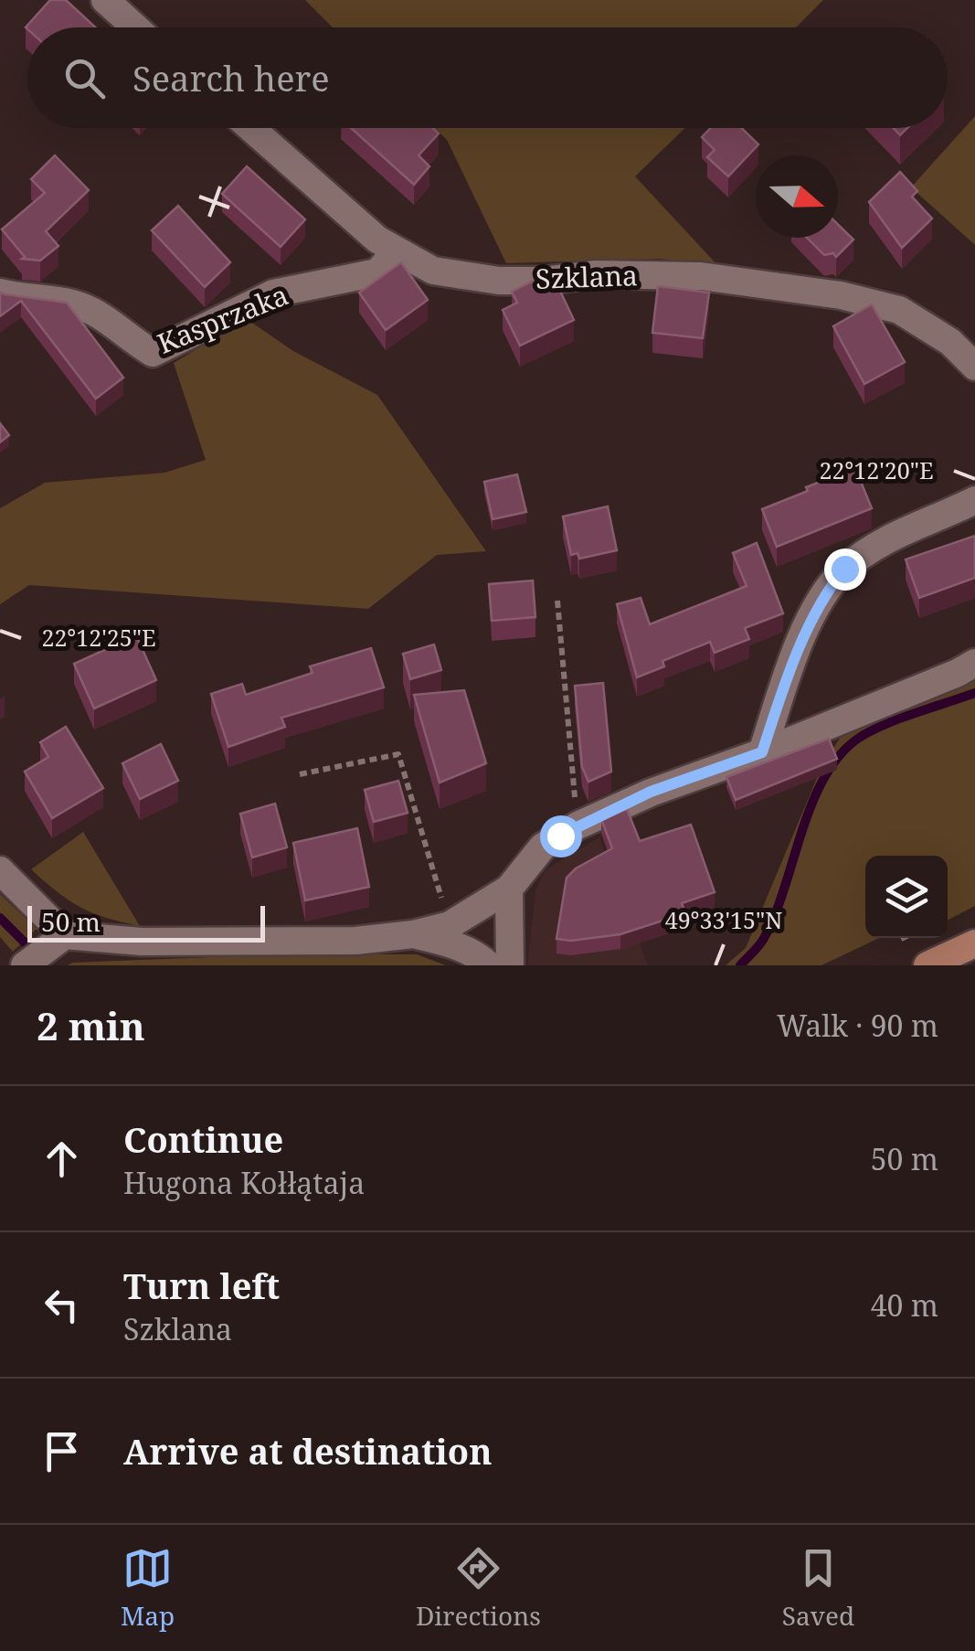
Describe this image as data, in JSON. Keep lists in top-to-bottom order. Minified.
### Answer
{"streets":{"street":["Szklana","Kasprzaka"]},"crossings":[["Szklana","Kasprzaka"]],"scale_bar":"50 m","north":"right","page":{"search":"Search here","scale":"50 m","heading":["2 min","Walk · 90 m"],"list":[["Continue","Hugona Kołłątaja","50 m"],["Turn left","Szklana","40 m"],"Arrive at destination"],"nav":["Map","Directions","Saved"]},"coordinates":["22°12'20\"E","22°12'25\"E","49°33'15\"N"]}
